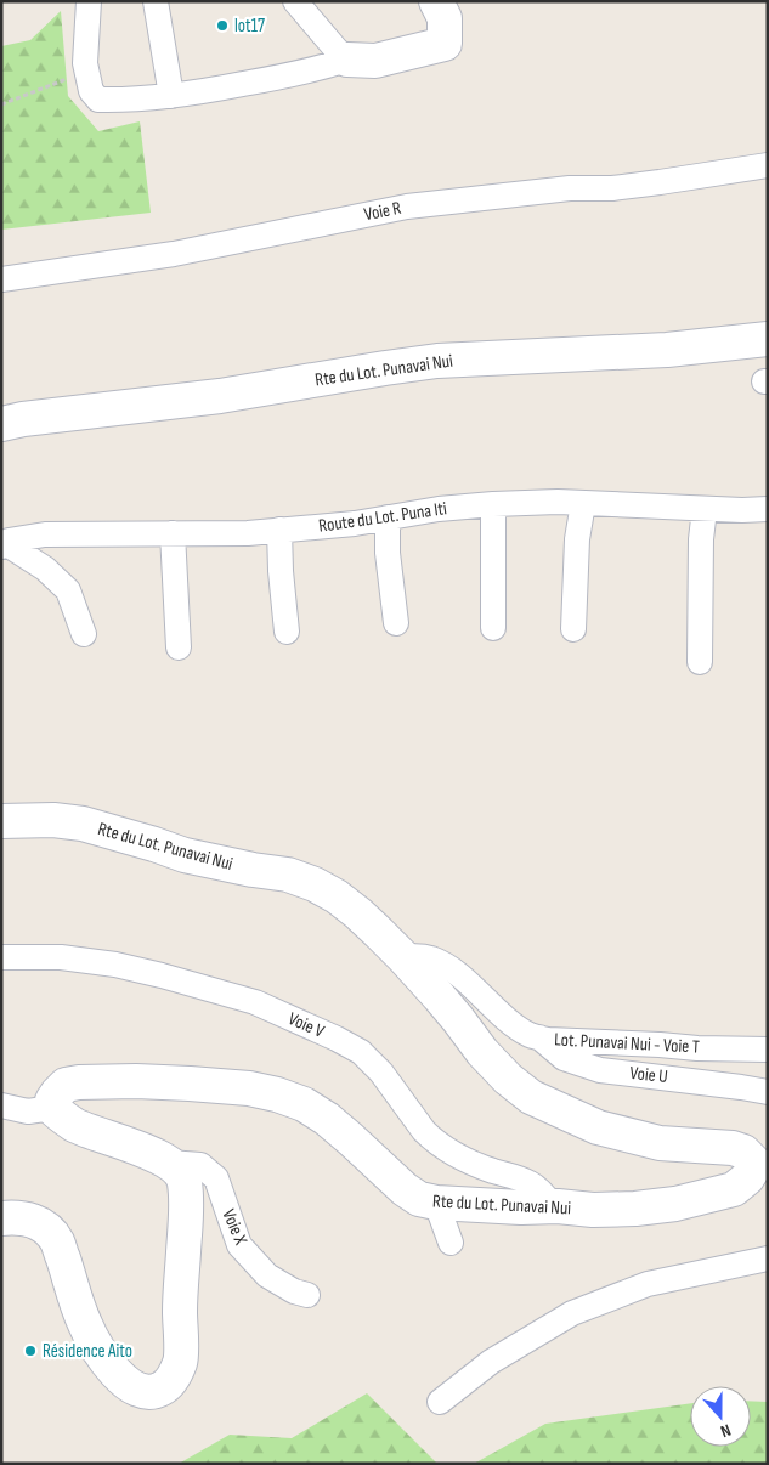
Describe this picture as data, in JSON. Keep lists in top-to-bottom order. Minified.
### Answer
{"streets":{"main road":["Rte du Lot. Punavai Nui"],"street":["Voie R","Route du Lot. Puna Iti","Voie V","Lot. Punavai Nui - Voie T","Voie U","Voie X"]},"crossings":[["Rte du Lot. Punavai Nui","Voie V"],["Rte du Lot. Punavai Nui","Lot. Punavai Nui - Voie T"],["Lot. Punavai Nui - Voie T","Voie U"]],"places":["lot17","Résidence Aito"],"north":"bottom"}
